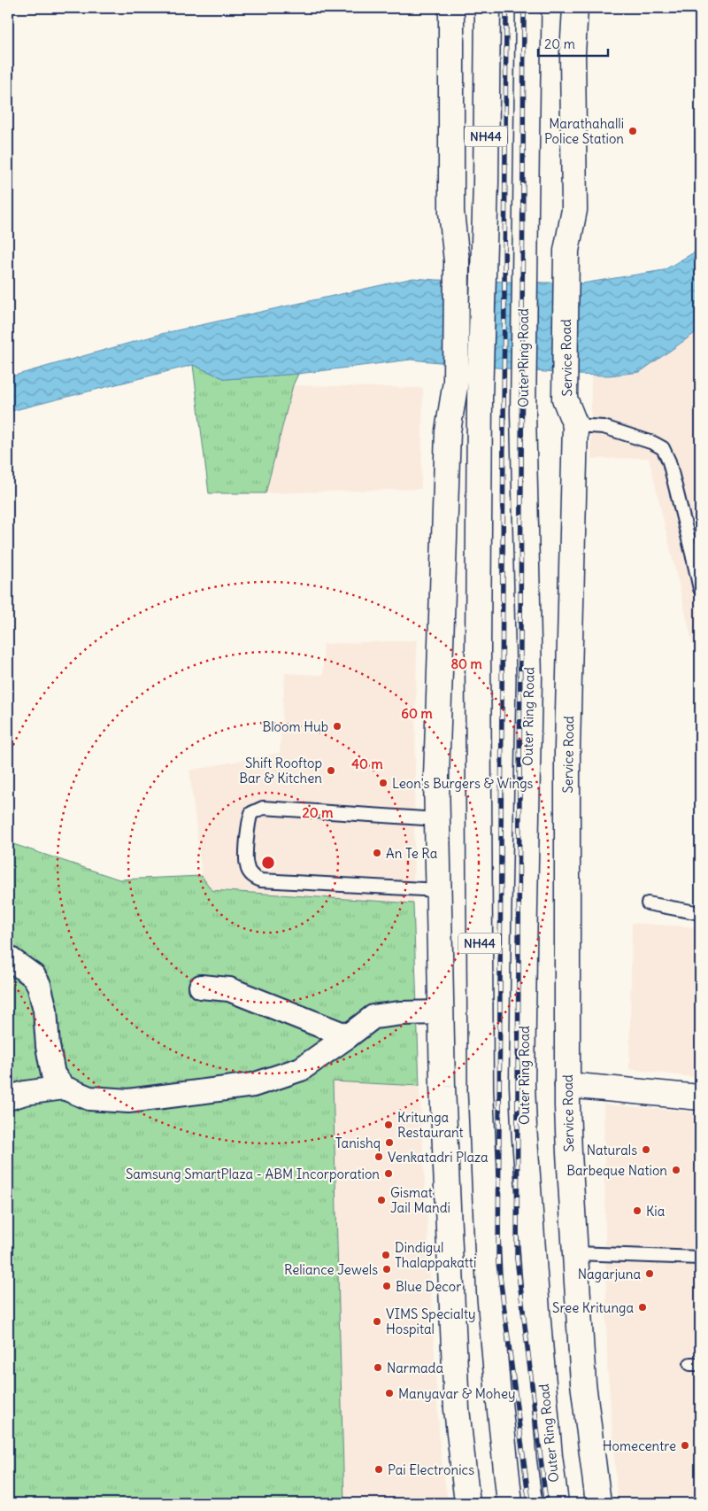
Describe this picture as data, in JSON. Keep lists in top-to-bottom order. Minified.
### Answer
{"streets":{"main road":["NH44","Outer Ring Road","Service Road"]},"places":["Marathahalli Police Station","Bloom Hub","Shift Rooftop Bar & Kitchen","Leon's Burgers & Wings","An Te Ra","Kritunga Restaurant","Tanishq","Naturals","Venkatadri Plaza","Barbeque Nation","Samsung SmartPlaza - ABM Incorporation","Gismat Jail Mandi","Kia","Dindigul Thalappakatti","Reliance Jewels","Nagarjuna","Blue Decor","Sree Kritunga","VIMS Specialty Hospital","Narmada","Manyavar & Mohey","Homecentre","Pai Electronics"],"scale_bar":"20 m","rings":["80 m","60 m","40 m","20 m"]}
